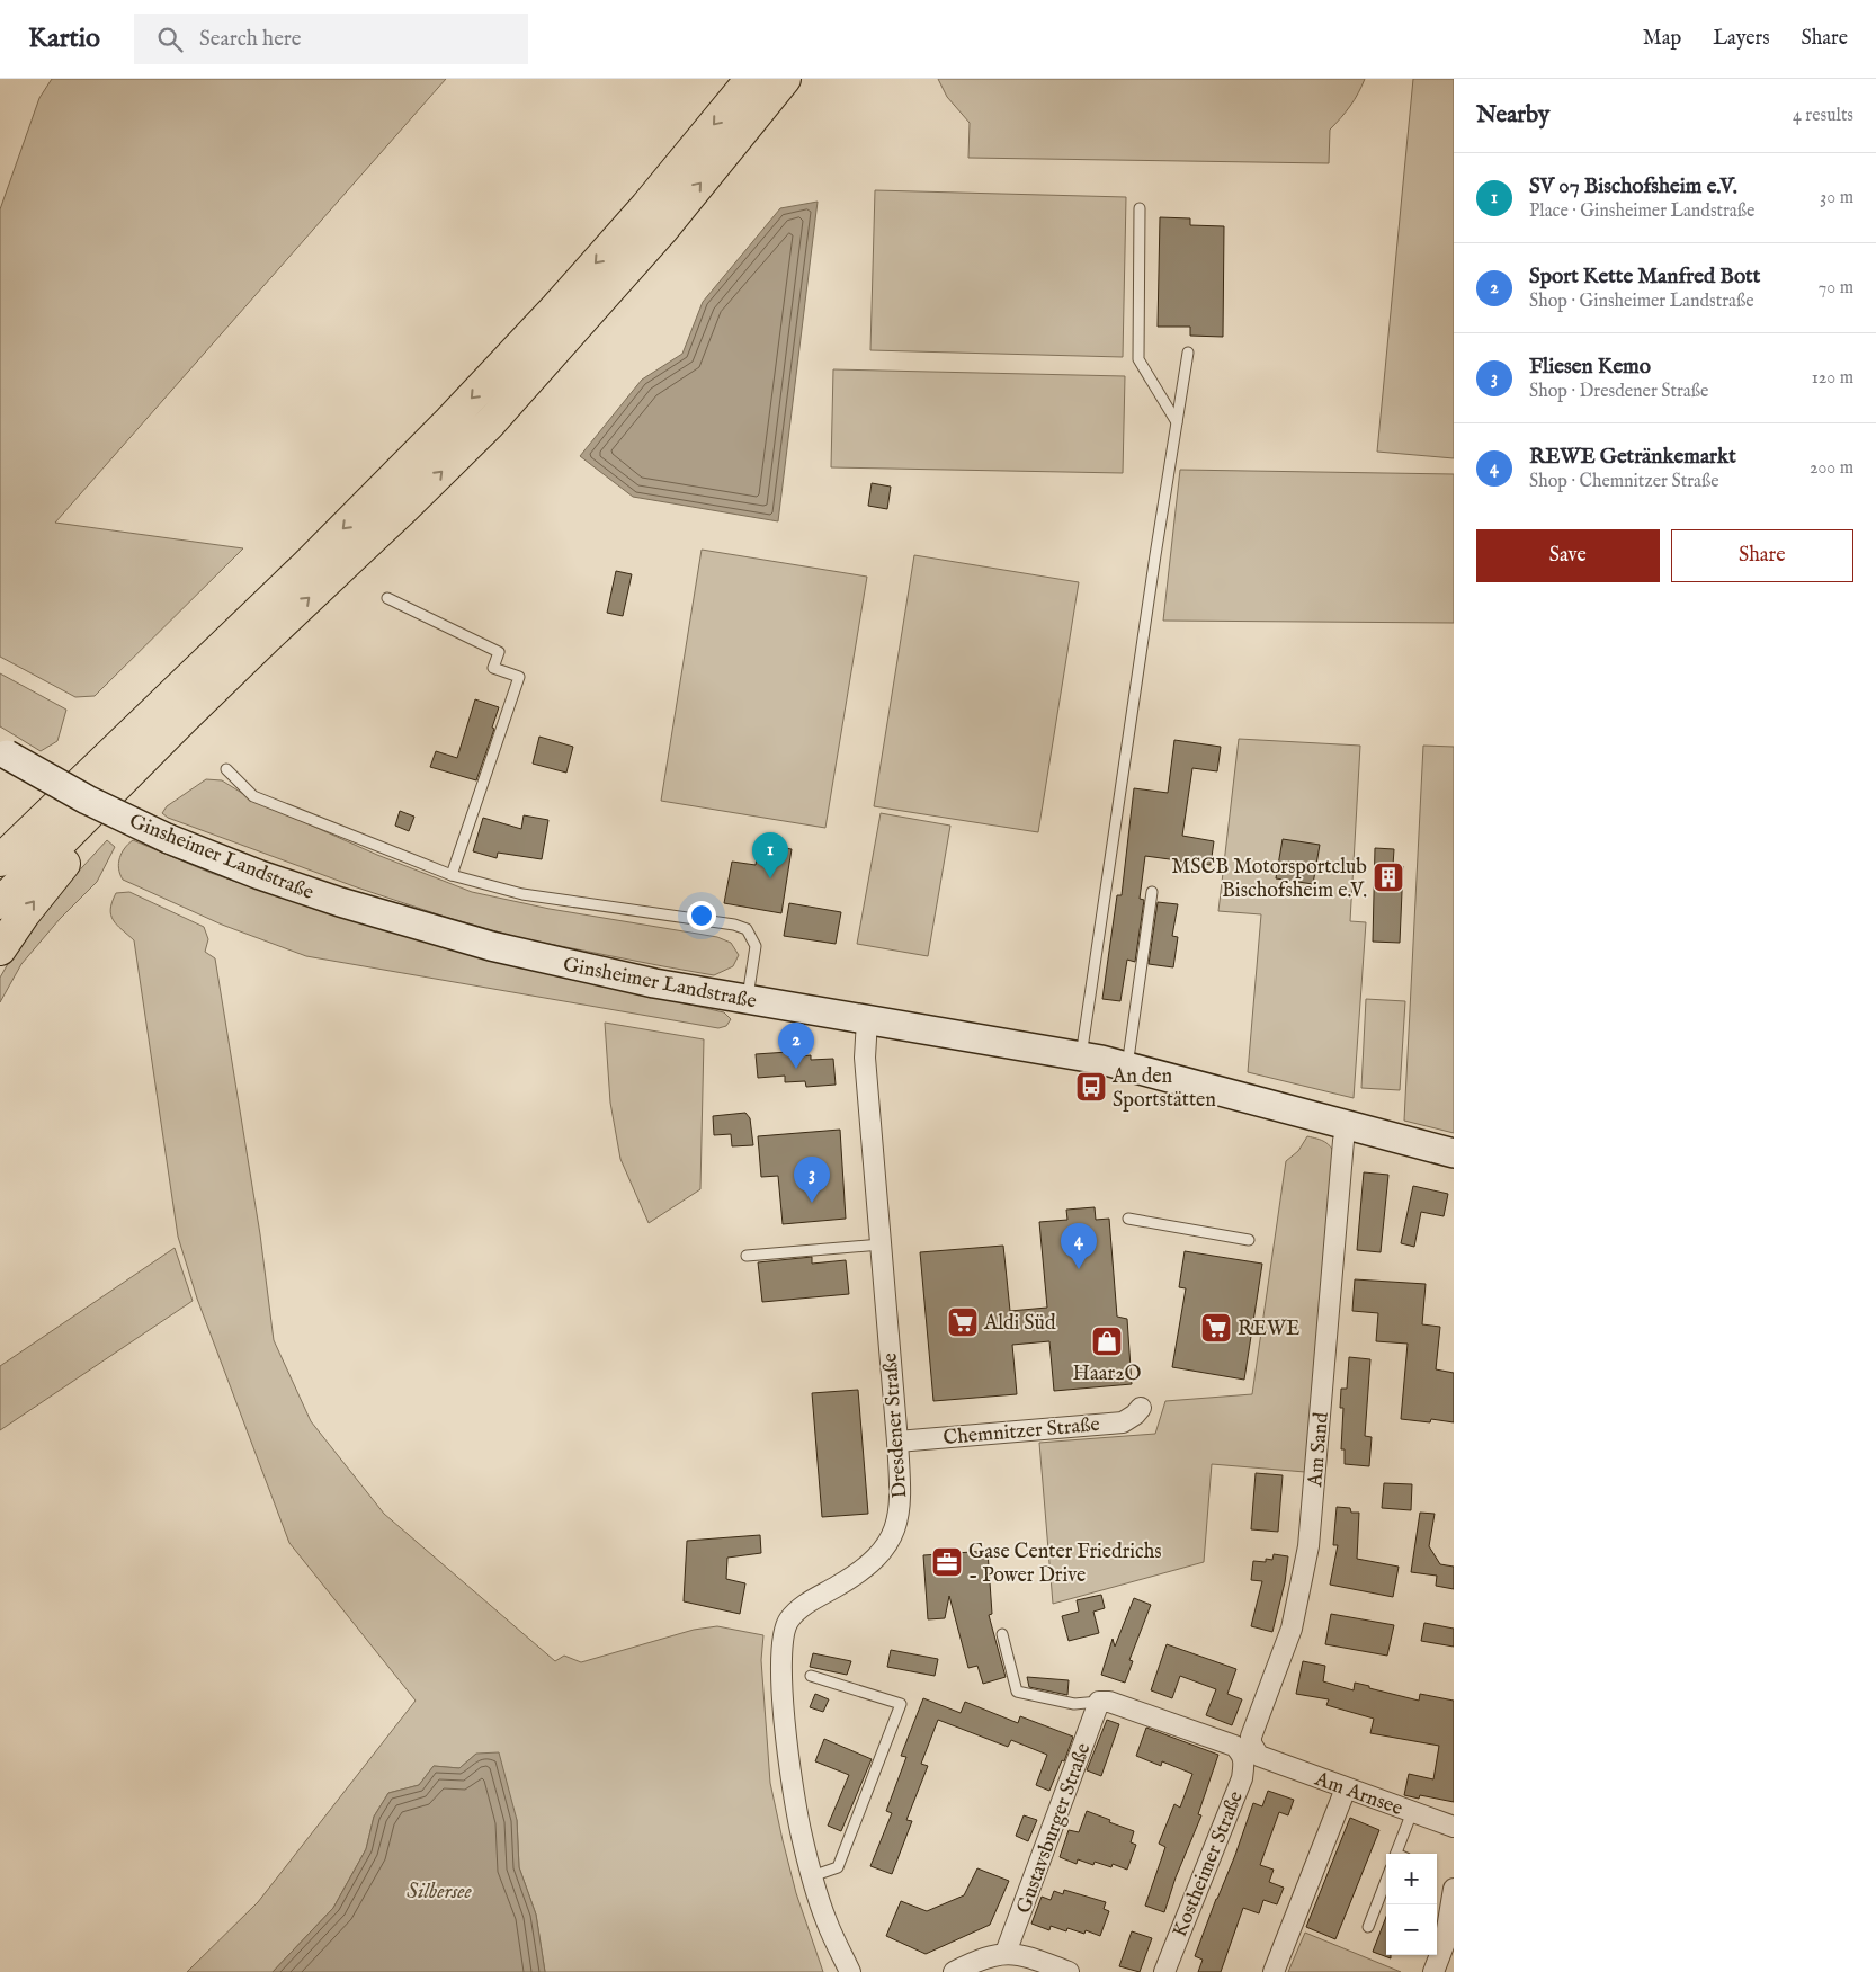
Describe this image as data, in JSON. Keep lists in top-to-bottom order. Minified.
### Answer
{"streets":{"main road":["Ginsheimer Landstraße"],"street":["Dresdener Straße","Chemnitzer Straße","Am Sand","Am Arnsee","Gustavsburger Straße","Kostheimer Straße"]},"crossings":[["Ginsheimer Landstraße","Dresdener Straße"],["Ginsheimer Landstraße","Am Sand"],["Dresdener Straße","Chemnitzer Straße"],["Am Sand","Am Arnsee"],["Gustavsburger Straße","Kostheimer Straße"]],"water":["Silbersee"],"places":{"building":["MSCB Motorsportclub Bischofsheim e.V."],"bus stop":["An den Sportstätten"],"supermarket":["Aldi Süd","REWE"],"shop":["Haar2O"],"office":["Gase Center Friedrichs - Power Drive"]},"page":{"header":"Kartio","search":"Search here","nav":["Map","Layers","Share"],"heading":["Nearby","4 results"],"list":[{"mark":"1","name":"SV 07 Bischofsheim e.V.","note":"Place · Ginsheimer Landstraße","value":"30 m"},{"mark":"2","name":"Sport Kette Manfred Bott","note":"Shop · Ginsheimer Landstraße","value":"70 m"},{"mark":"3","name":"Fliesen Kemo","note":"Shop · Dresdener Straße","value":"120 m"},{"mark":"4","name":"REWE Getränkemarkt","note":"Shop · Chemnitzer Straße","value":"200 m"}],"buttons":["Save","Share"],"pins":["1","2","3","4"],"map_buttons":["+","−"]}}
